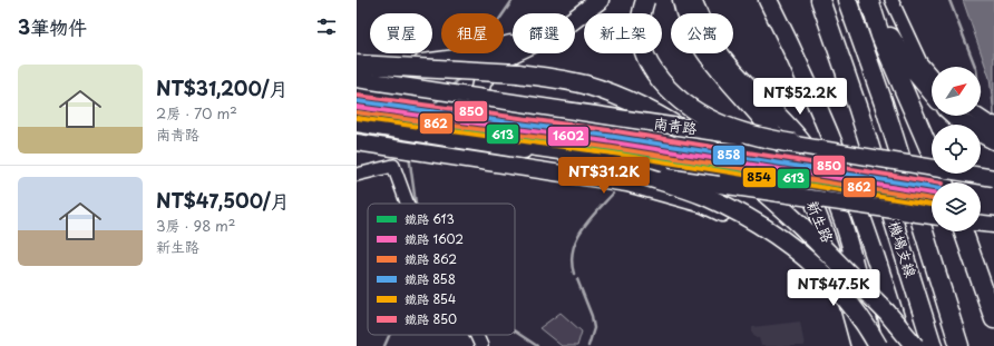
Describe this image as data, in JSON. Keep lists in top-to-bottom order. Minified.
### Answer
{"streets":{"highway":["機場支線"],"main road":["南青路","新生路"]},"lines":["rail line 850","rail line 858","rail line 1602","rail line 613","rail line 862","rail line 854"],"legend":["鐵路 613","鐵路 1602","鐵路 862","鐵路 858","鐵路 854","鐵路 850"],"north":"top right","page":{"heading":"3筆物件","chip":["買屋","租屋","篩選","新上架","公寓"],"list":[{"name":"NT$31,200/月","note":"2房 · 70 m² · 南青路"},{"name":"NT$47,500/月","note":"3房 · 98 m² · 新生路"}],"price":["NT$52.2K","NT$31.2K","NT$47.5K"]}}
